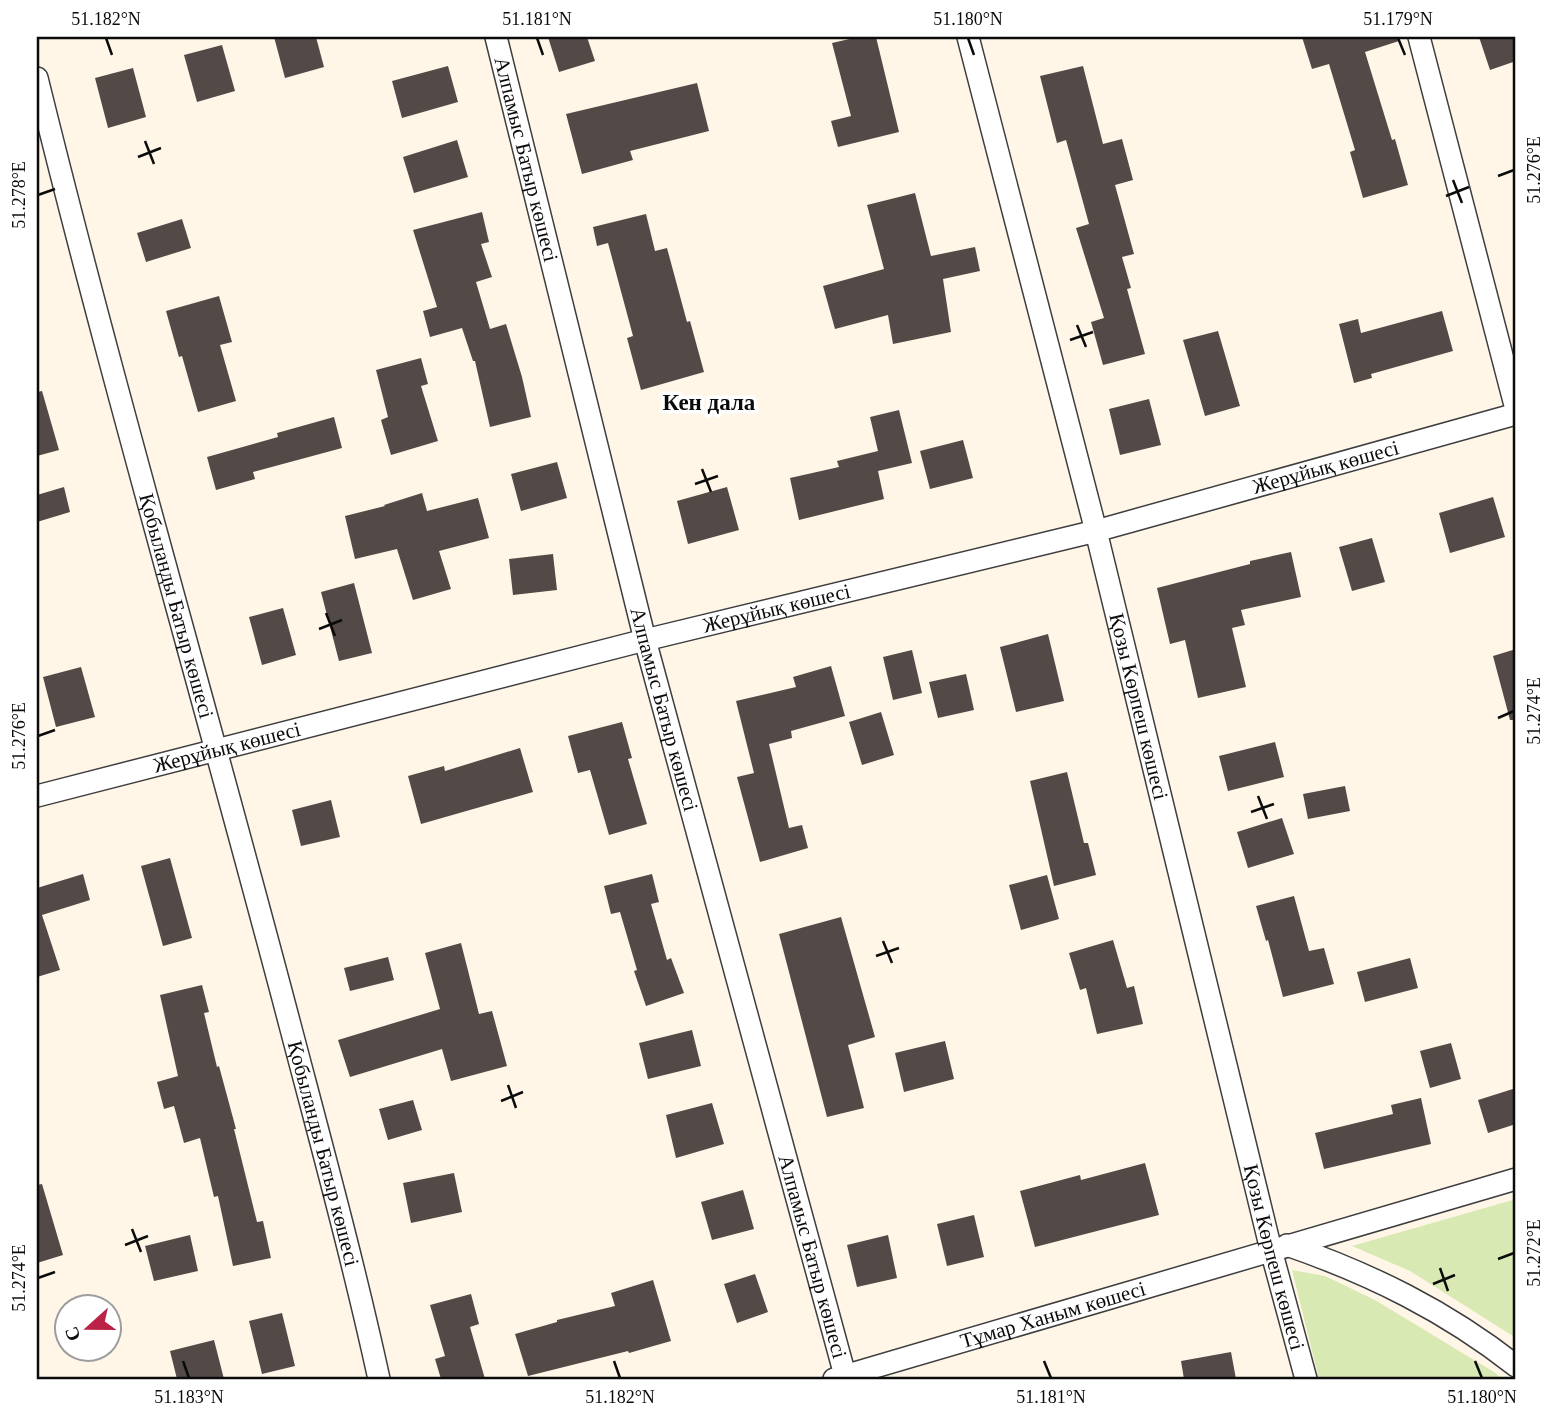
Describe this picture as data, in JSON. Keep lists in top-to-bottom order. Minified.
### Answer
{"streets":{"street":["Алпамыс Батыр көшесі","Жерұйық көшесі","Қобыланды Батыр көшесі","Қозы Көрпеш көшесі","Тұмар Ханым көшесі"]},"crossings":[["Алпамыс Батыр көшесі","Жерұйық көшесі"],["Алпамыс Батыр көшесі","Тұмар Ханым көшесі"],["Жерұйық көшесі","Қобыланды Батыр көшесі"],["Жерұйық көшесі","Қозы Көрпеш көшесі"],["Қозы Көрпеш көшесі","Тұмар Ханым көшесі"]],"districts":["Кен дала"],"north":"left","coordinates":["51.182°N","51.181°N","51.180°N","51.179°N","51.276°E","51.278°E","51.274°E","51.272°E","51.183°N"]}
